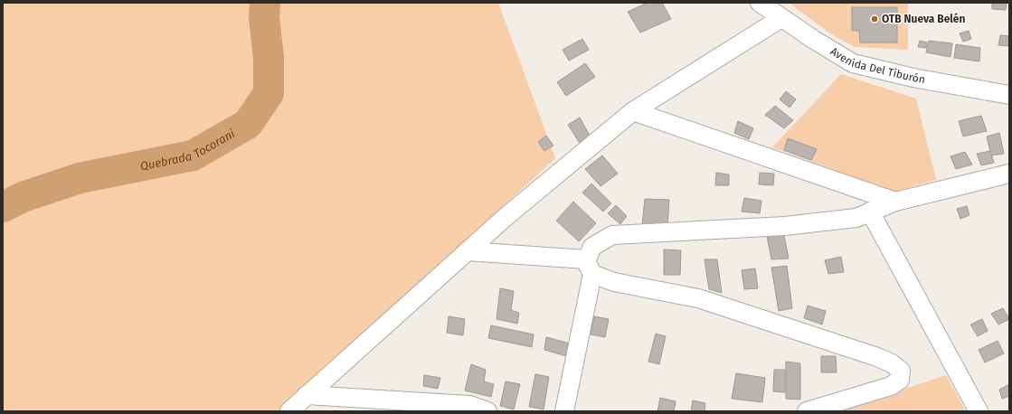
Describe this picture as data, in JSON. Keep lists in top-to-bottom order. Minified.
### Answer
{"streets":{"street":["Avenida Del Tiburón"]},"water":["Quebrada Tocorani"],"places":["OTB Nueva Belén"]}
